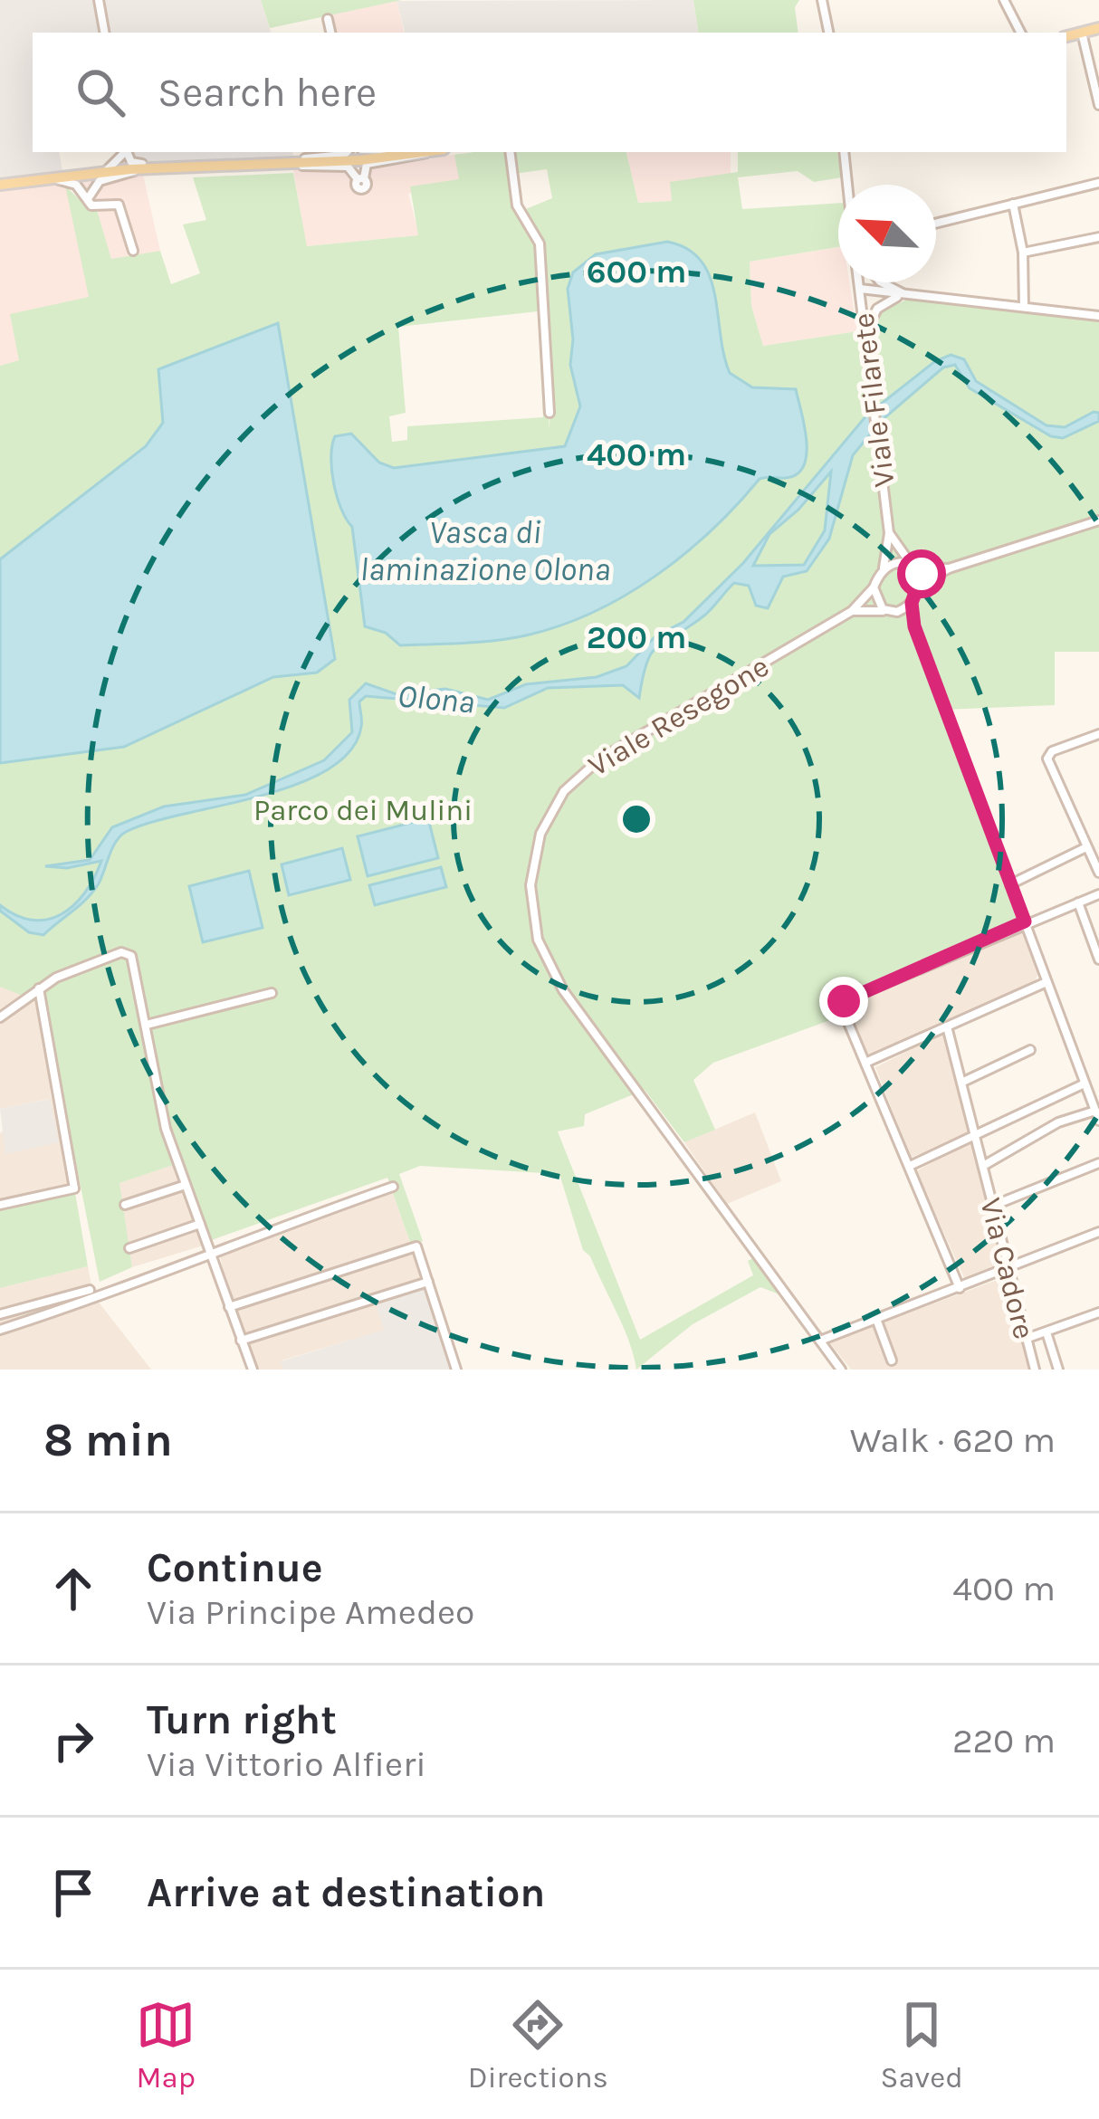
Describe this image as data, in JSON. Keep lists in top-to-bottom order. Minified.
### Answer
{"streets":{"street":["Viale Filarete","Viale Resegone","Via Cadore"]},"crossings":[["Viale Filarete","Viale Resegone"]],"water":["Vasca di laminazione Olona","Olona"],"parks":["Parco dei Mulini"],"north":"top left","page":{"search":"Search here","heading":["8 min","Walk · 620 m"],"list":[["Continue","Via Principe Amedeo","400 m"],["Turn right","Via Vittorio Alfieri","220 m"],"Arrive at destination"],"nav":["Map","Directions","Saved"]},"rings":["600 m","400 m","200 m"]}
